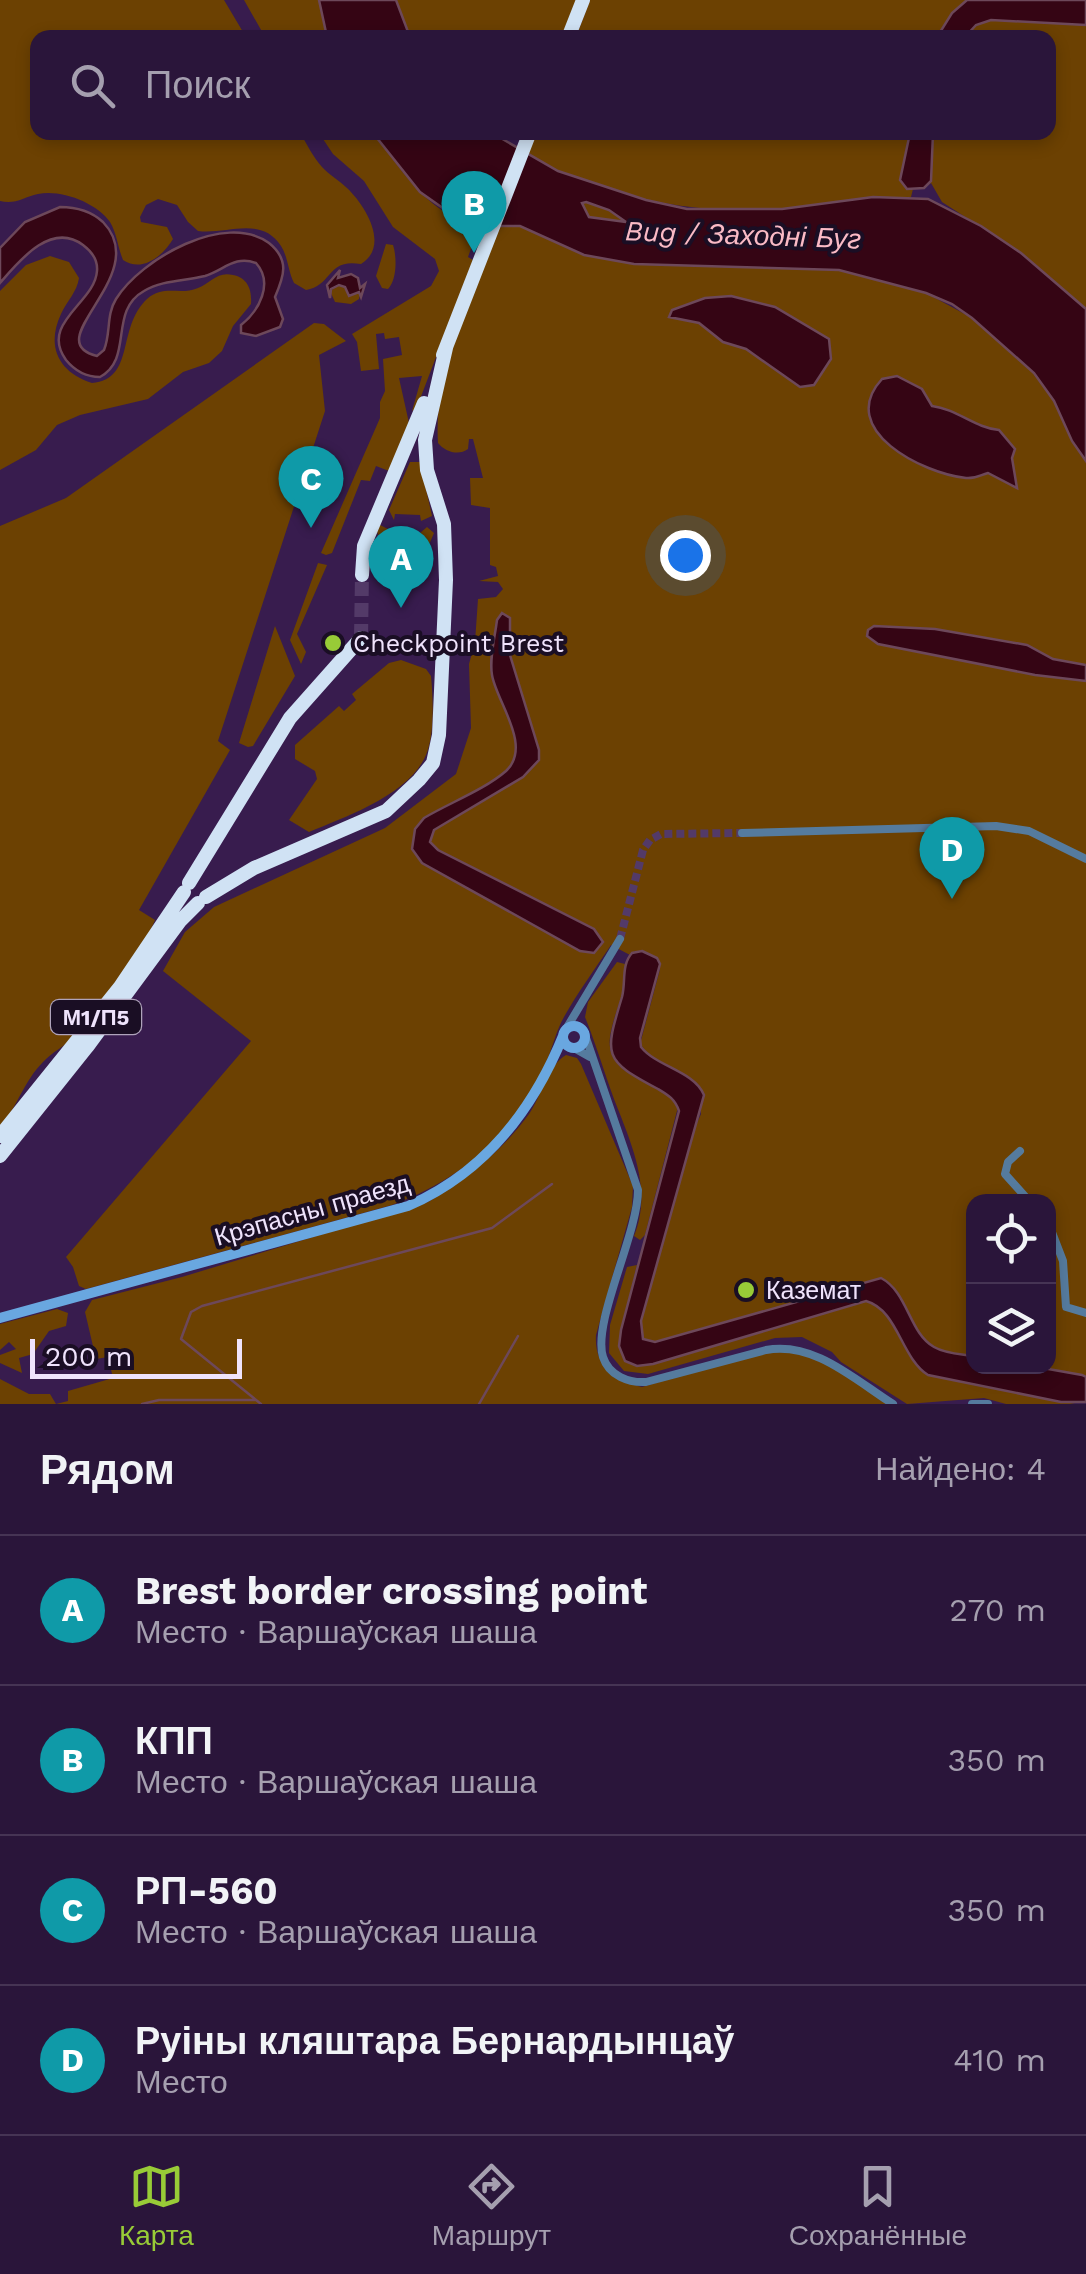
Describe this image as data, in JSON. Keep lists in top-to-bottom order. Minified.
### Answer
{"streets":{"highway":["М1/П5"],"street":["Крэпасны праезд"]},"water":["Bug / Заходні Буг"],"places":["Checkpoint Brest","Каземат"],"scale_bar":"200 m","page":{"search":"Поиск","pins":["B","C","A","D"],"scale":"200 m","heading":["Рядом","Найдено: 4"],"list":[{"mark":"A","name":"Brest border crossing point","note":"Место · Варшаўская шаша","value":"270 m"},{"mark":"B","name":"КПП","note":"Место · Варшаўская шаша","value":"350 m"},{"mark":"C","name":"РП-560","note":"Место · Варшаўская шаша","value":"350 m"},{"mark":"D","name":"Руіны кляштара Бернардынцаў","note":"Место","value":"410 m"}],"nav":["Карта","Маршрут","Сохранённые"]}}
